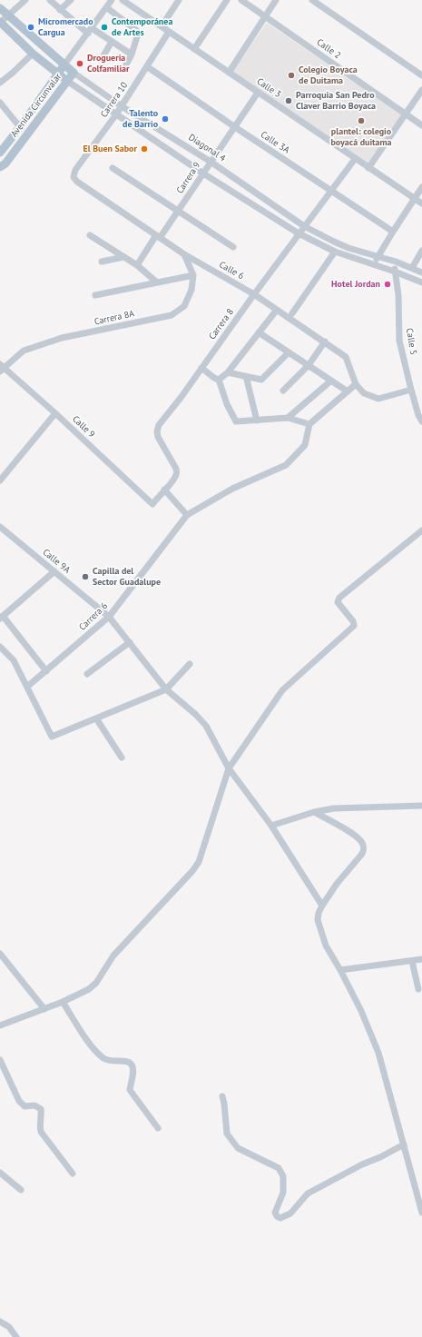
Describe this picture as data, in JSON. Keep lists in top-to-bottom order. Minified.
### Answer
{"streets":{"main road":["Avenida Circunvalar","Diagonal 4"],"street":["Calle 2","Calle 3","Carrera 10","Calle 3A","Carrera 9","Calle 6","Carrera 8A","Carrera 8","Calle 5","Calle 9","Calle 9A","Carrera 6"]},"crossings":[["Calle 3","Carrera 10"],["Calle 3","Carrera 9"],["Calle 3","Carrera 8"],["Carrera 10","Calle 3A"],["Carrera 10","Diagonal 4"],["Carrera 10","Calle 6"],["Avenida Circunvalar","Diagonal 4"],["Calle 3A","Carrera 9"],["Calle 3A","Carrera 8"],["Diagonal 4","Carrera 9"],["Diagonal 4","Carrera 8"],["Diagonal 4","Calle 5"],["Carrera 9","Calle 6"],["Calle 6","Carrera 8A"],["Calle 6","Carrera 8"],["Calle 6","Calle 5"],["Carrera 8A","Calle 9"],["Carrera 8","Calle 9"],["Calle 9A","Carrera 6"]],"places":["Micromercado Cargua","Contemporánea de Artes","Drogueria Colfamiliar","Colegio Boyaca de Duitama","Parroquia San Pedro Claver Barrio Boyaca","Talento de Barrio","plantel: colegio boyacá duitama","El Buen Sabor","Hotel Jordan","Capilla del Sector Guadalupe"]}
